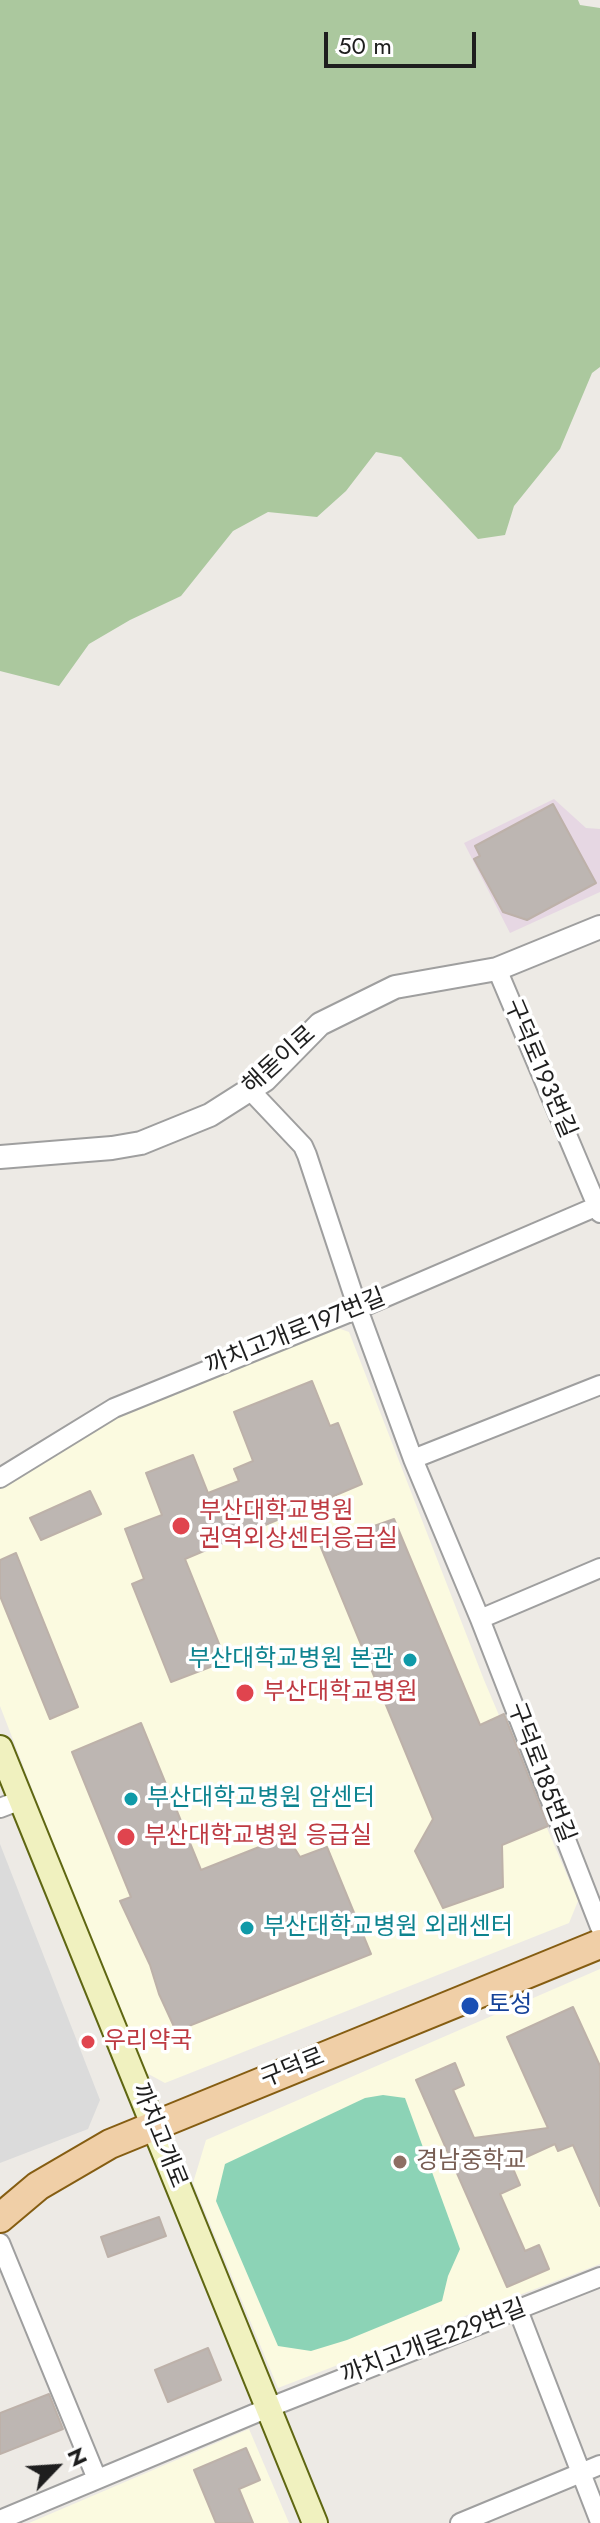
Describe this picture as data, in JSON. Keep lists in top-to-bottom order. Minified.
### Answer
{"streets":{"main road":["구덕로","까치고개로"],"street":["해돋이로","구덕로193번길","까치고개로197번길","구덕로185번길","까치고개로229번길"]},"crossings":[["해돋이로","구덕로193번길"],["해돋이로","구덕로185번길"],["구덕로193번길","까치고개로197번길"],["까치고개로197번길","구덕로185번길"],["구덕로","까치고개로"],["까치고개로","까치고개로229번길"]],"places":["부산대학교병원 권역외상센터응급실","부산대학교병원 본관","부산대학교병원","부산대학교병원 암센터","부산대학교병원 응급실","부산대학교병원 외래센터","토성","우리약국","경남중학교"],"scale_bar":"50 m","north":"top right"}
